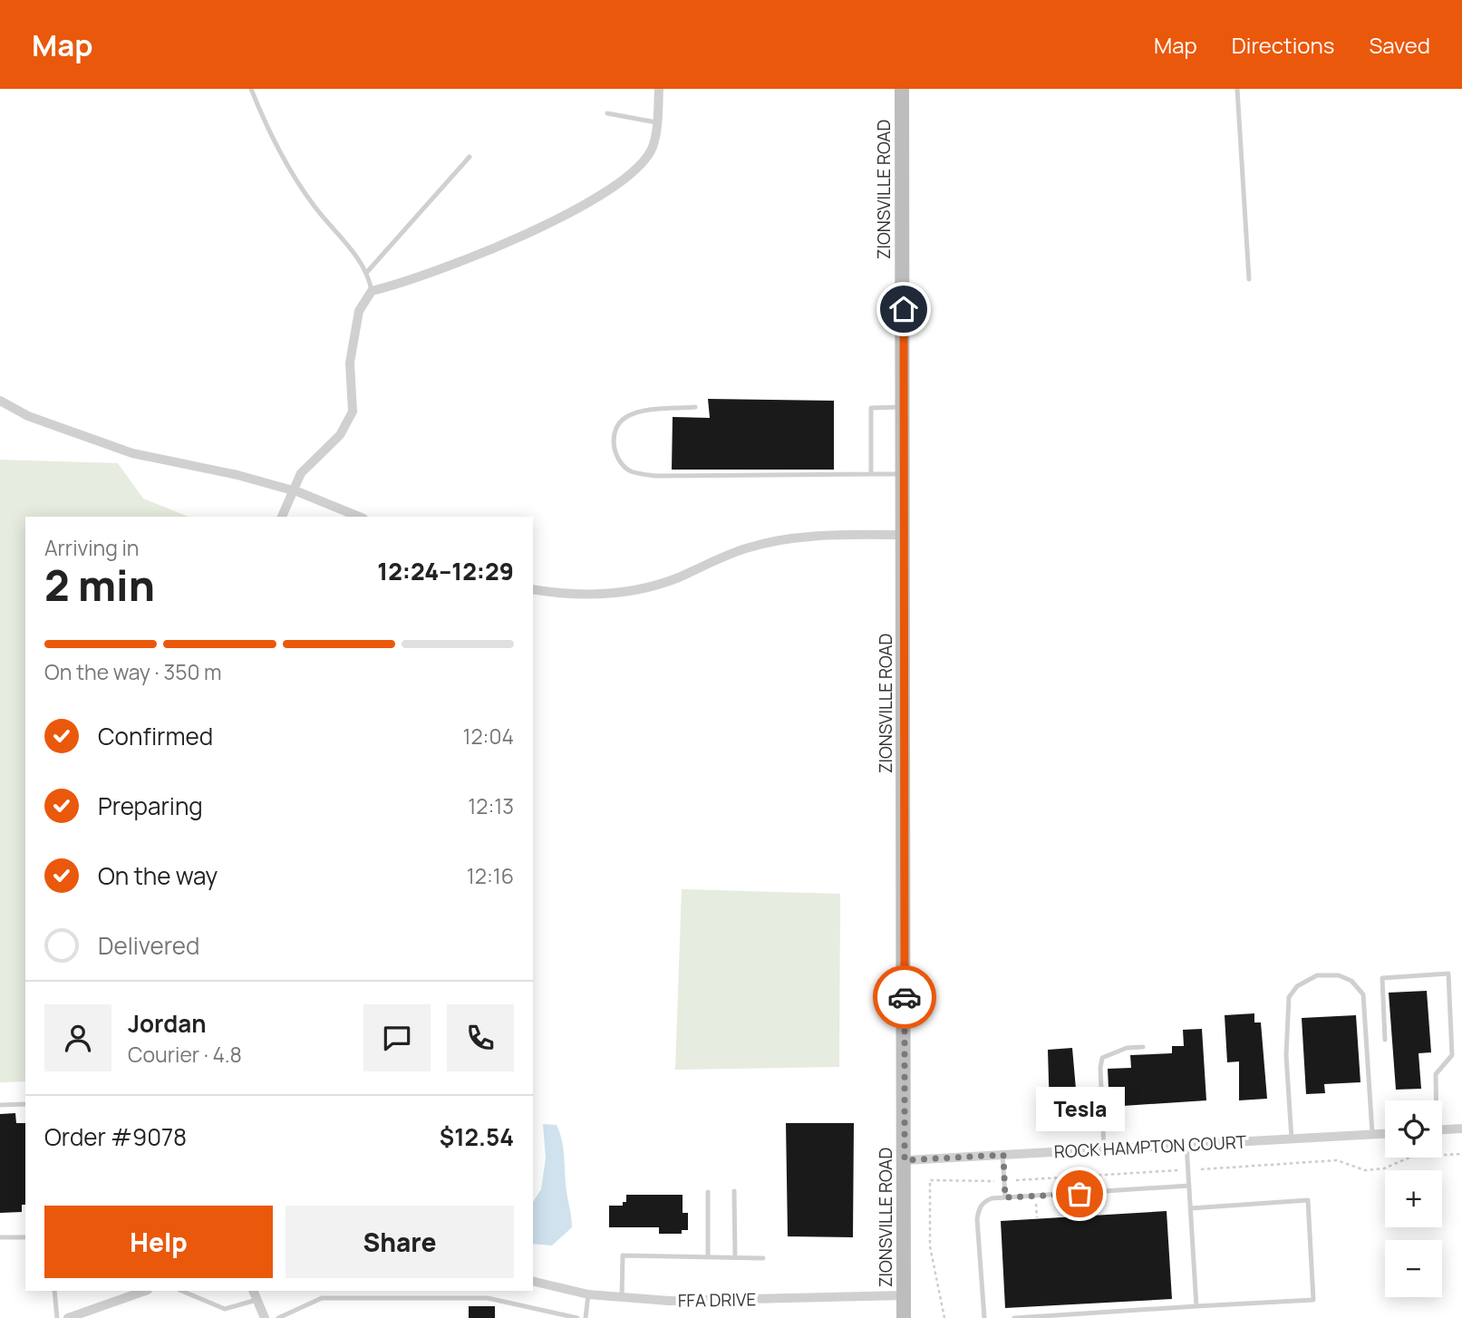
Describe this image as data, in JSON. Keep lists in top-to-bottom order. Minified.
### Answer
{"streets":{"main road":["ZIONSVILLE ROAD"],"street":["ROCK HAMPTON COURT","FFA DRIVE"]},"crossings":[["ZIONSVILLE ROAD","ROCK HAMPTON COURT"],["ZIONSVILLE ROAD","FFA DRIVE"]],"places":["Tesla"],"page":{"header":"Map","nav":["Map","Directions","Saved"],"heading":["2 min","Arriving in","12:24–12:29"],"panel":["Jordan","Courier · 4.8","Order #9078","$12.54"],"bar":"On the way · 350 m","list":[["Confirmed","12:04"],["Preparing","12:13"],["On the way","12:16"],"Delivered"],"bubble":"Tesla","map_buttons":["+","−"],"buttons":["Help","Share"]}}
